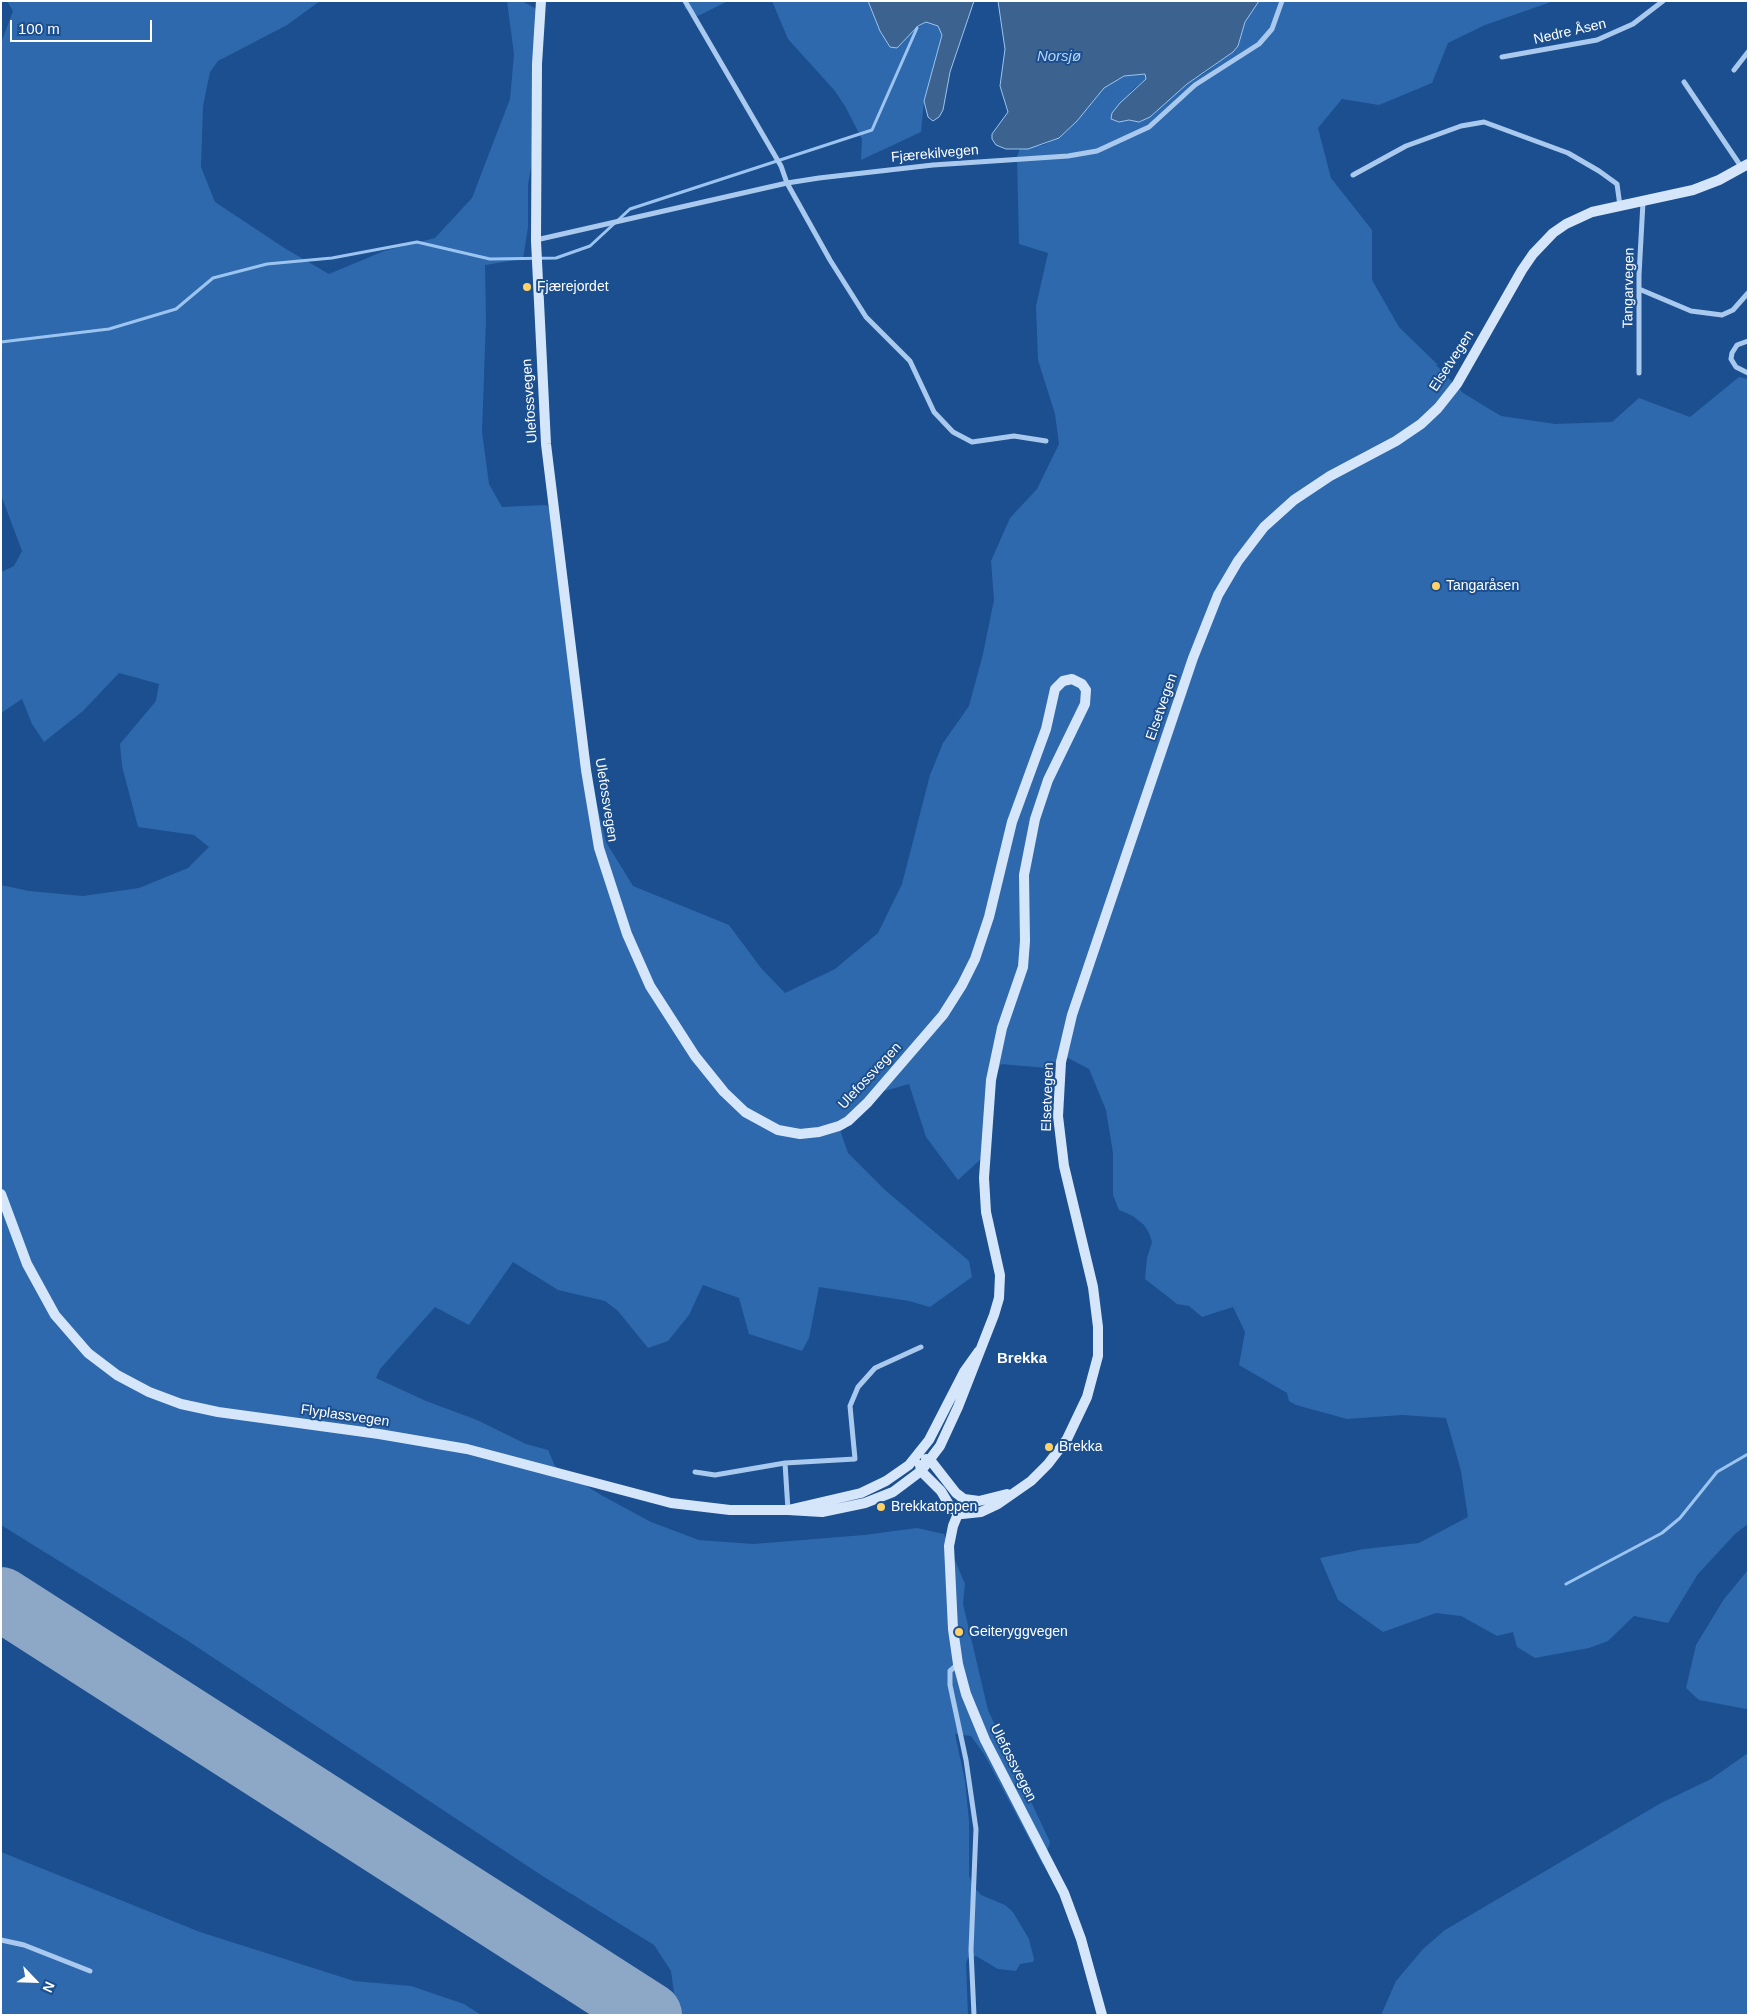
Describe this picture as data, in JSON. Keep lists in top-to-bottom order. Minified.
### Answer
{"streets":{"street":["Nedre Åsen","Fjærekilvegen","Tangarvegen","Elsetvegen","Ulefossvegen","Flyplassvegen"]},"crossings":[["Fjærekilvegen","Ulefossvegen"],["Tangarvegen","Elsetvegen"],["Elsetvegen","Ulefossvegen"],["Ulefossvegen","Flyplassvegen"]],"districts":["Brekka"],"water":["Norsjø"],"places":["Fjærejordet","Tangaråsen","Brekka","Brekkatoppen","Geiteryggvegen"],"scale_bar":"100 m","north":"bottom right"}
